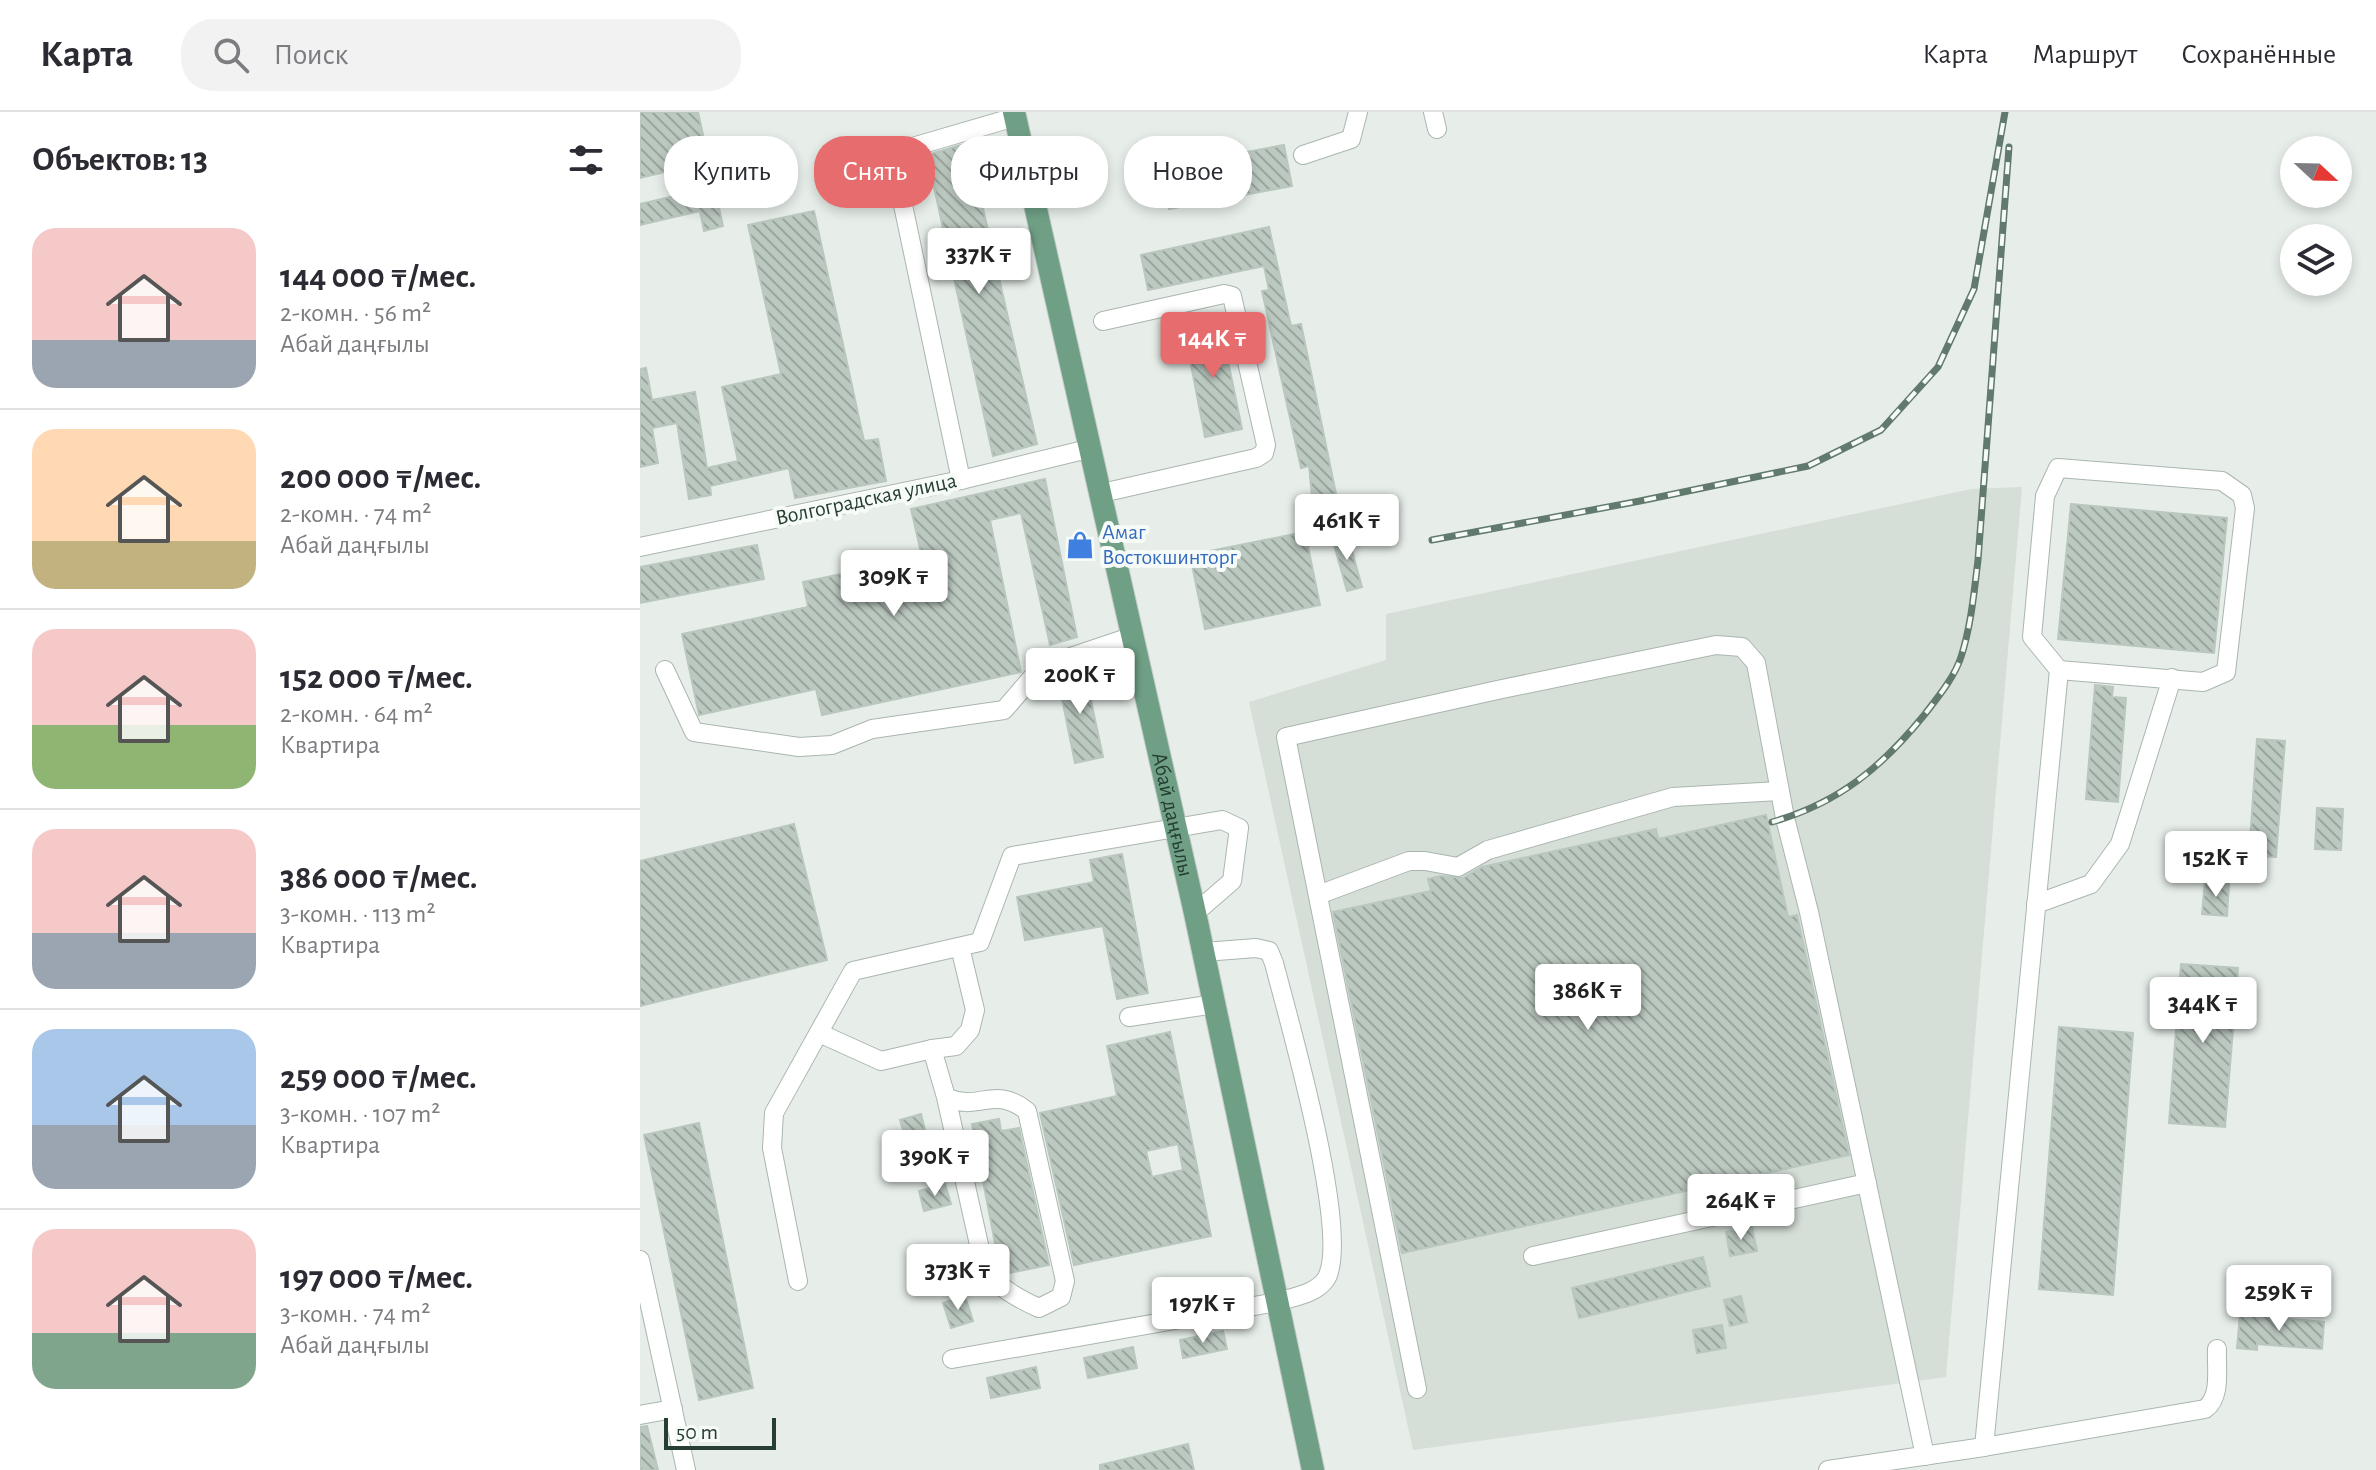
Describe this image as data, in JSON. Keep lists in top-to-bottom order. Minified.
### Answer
{"streets":{"main road":["Абай даңғылы"],"street":["Волгоградская улица"]},"crossings":[["Волгоградская улица","Абай даңғылы"]],"places":{"shop":["Амаг Востокшинторг"]},"scale_bar":"50 m","north":"right","page":{"header":"Карта","search":"Поиск","nav":["Карта","Маршрут","Сохранённые"],"heading":"Объектов: 13","chip":["Купить","Снять","Фильтры","Новое"],"list":[{"name":"144 000 ₸/мес.","note":"2-комн. · 56 m² · Абай даңғылы"},{"name":"200 000 ₸/мес.","note":"2-комн. · 74 m² · Абай даңғылы"},{"name":"152 000 ₸/мес.","note":"2-комн. · 64 m² · Квартира"},{"name":"386 000 ₸/мес.","note":"3-комн. · 113 m² · Квартира"},{"name":"259 000 ₸/мес.","note":"3-комн. · 107 m² · Квартира"},{"name":"197 000 ₸/мес.","note":"3-комн. · 74 m² · Абай даңғылы"}],"price":["337K ₸","144K ₸","461K ₸","309K ₸","200K ₸","152K ₸","386K ₸","344K ₸","390K ₸","264K ₸","373K ₸","259K ₸","197K ₸"],"scale":"50 m"}}
